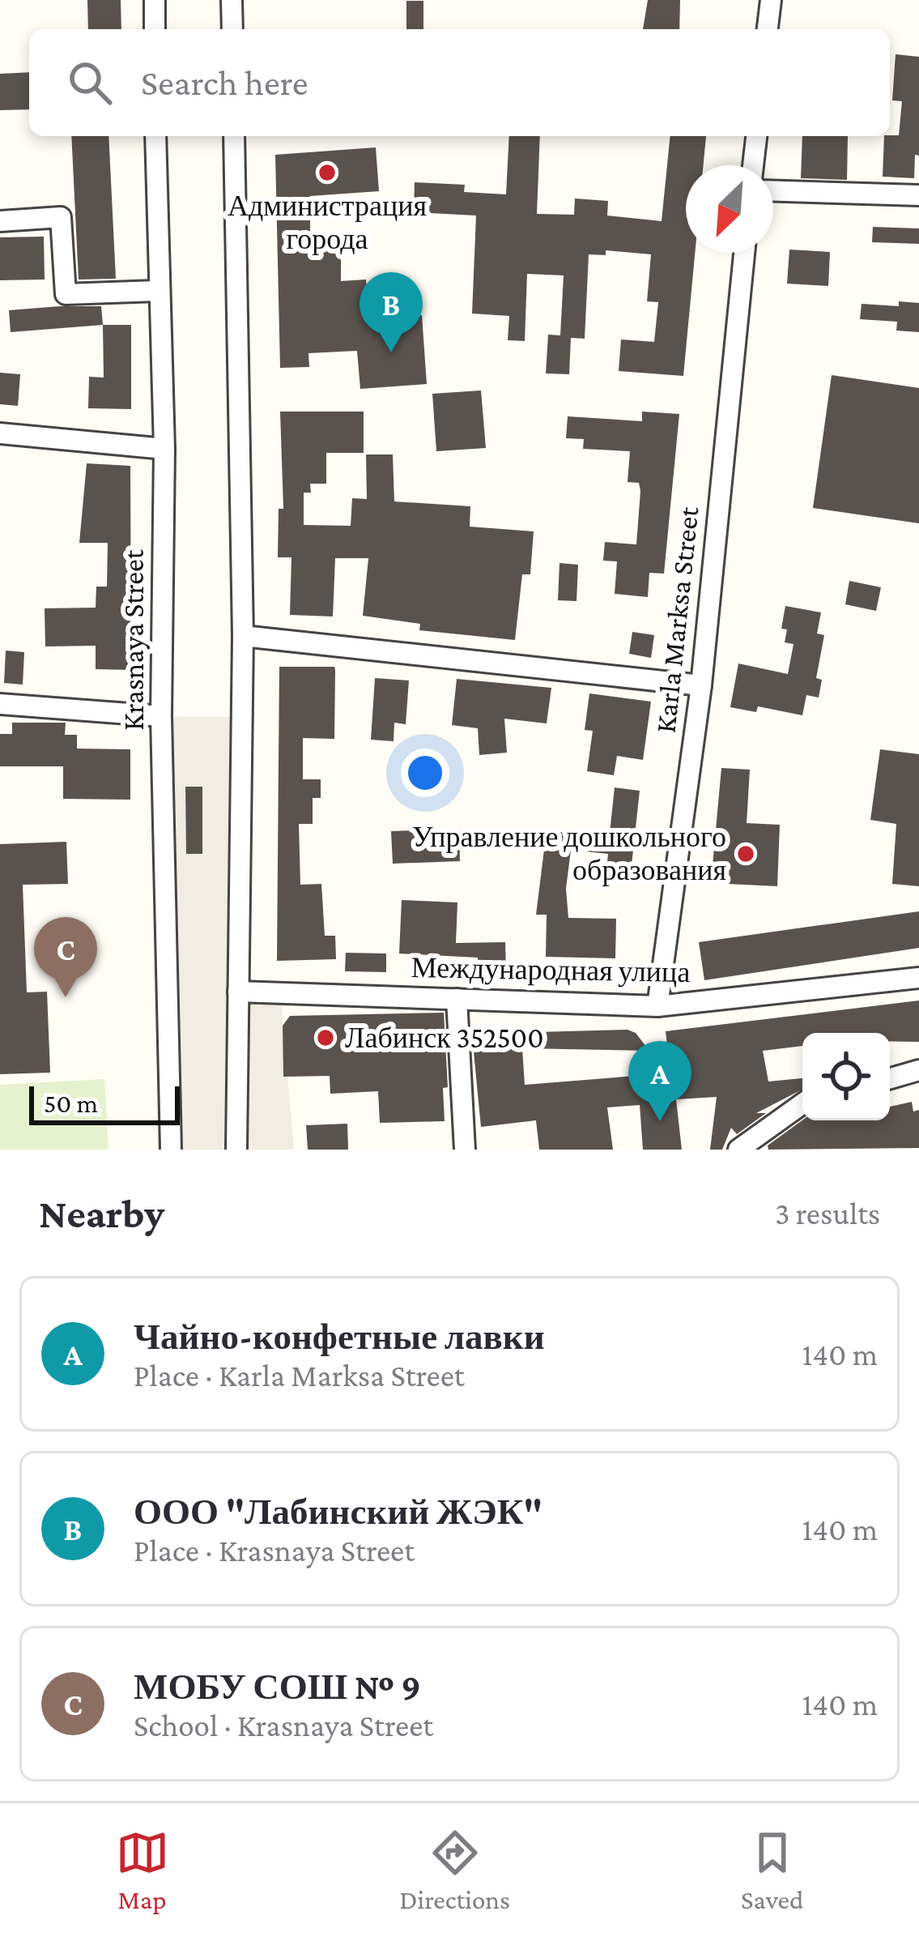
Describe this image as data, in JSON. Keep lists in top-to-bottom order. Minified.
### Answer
{"streets":{"street":["Karla Marksa Street","Krasnaya Street","Международная улица"]},"crossings":[["Karla Marksa Street","Международная улица"]],"places":["Администрация города","Управление дошкольного образования","Лабинск 352500"],"scale_bar":"50 m","north":"bottom left","page":{"search":"Search here","pins":["B","C","A"],"scale":"50 m","heading":["Nearby","3 results"],"list":[{"mark":"A","name":"Чайно-конфетные лавки","note":"Place · Karla Marksa Street","value":"140 m"},{"mark":"B","name":"ООО \"Лабинский ЖЭК\"","note":"Place · Krasnaya Street","value":"140 m"},{"mark":"C","name":"МОБУ СОШ № 9","note":"School · Krasnaya Street","value":"140 m"}],"nav":["Map","Directions","Saved"]}}
